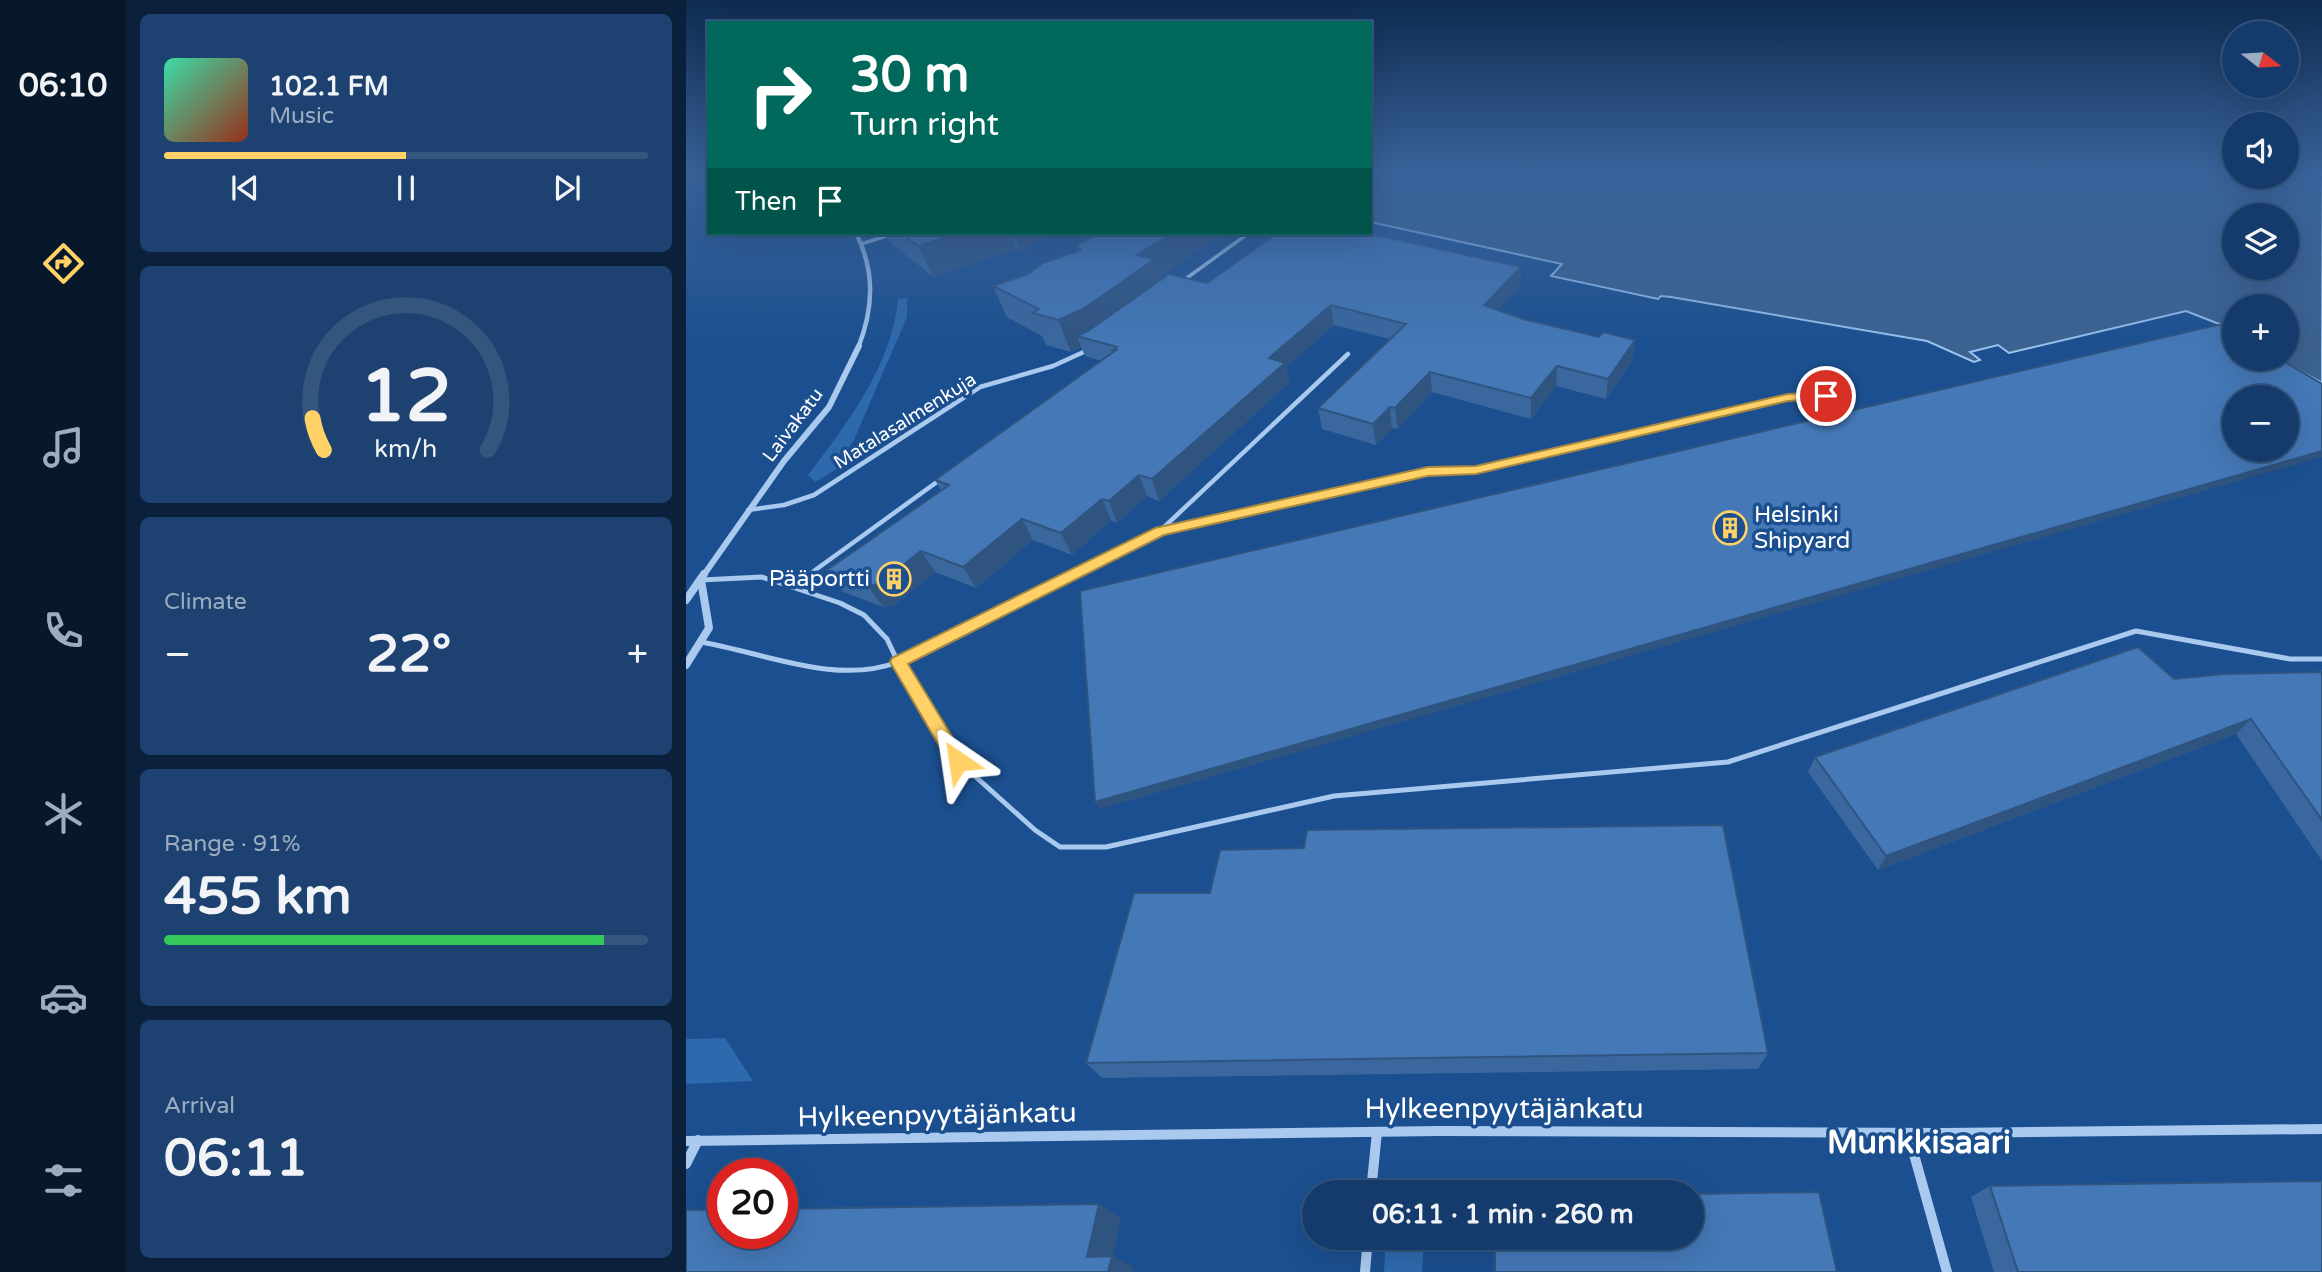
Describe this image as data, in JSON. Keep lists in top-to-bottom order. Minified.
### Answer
{"streets":{"street":["Laivakatu","Hylkeenpyytäjänkatu"],"lane":["Matalasalmenkuja"]},"crossings":[["Matalasalmenkuja","Laivakatu"]],"districts":["Munkkisaari"],"places":{"building":["Helsinki Shipyard","Pääportti"]},"north":"right","page":{"tabs":"06:10","map_buttons":["+","−"],"turn":["30 m","Turn right"],"song":["102.1 FM","Music"],"then":"Then","tile":["Climate",["Range · 91%","455 km"],["Arrival","06:11"]],"heat":["−","22°","+"],"limit":"20","trip":"06:11 · 1 min · 260 m","gauge":["12","km/h"]}}
